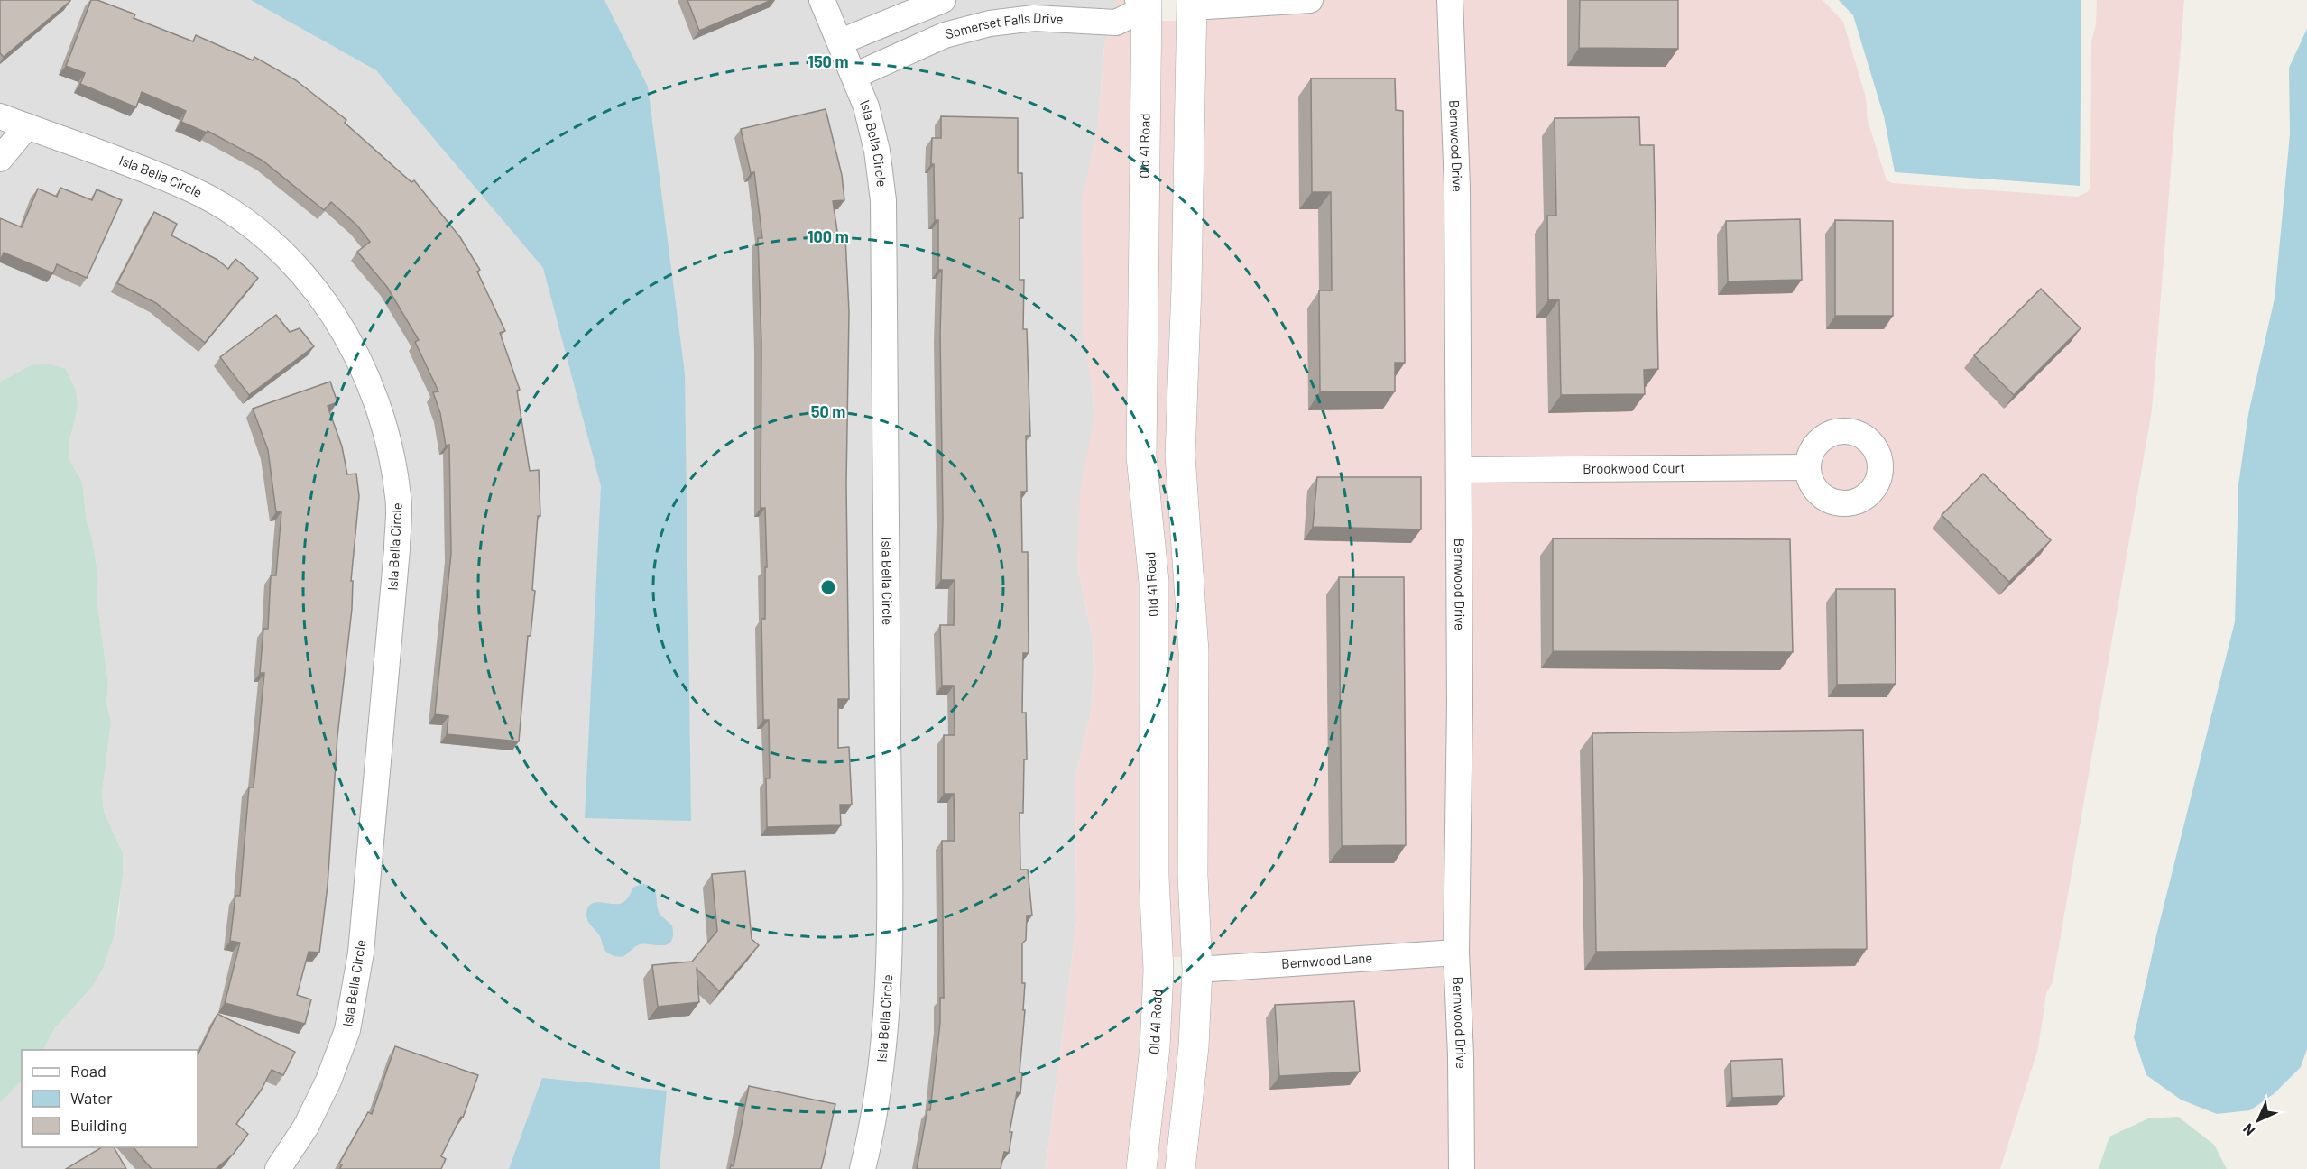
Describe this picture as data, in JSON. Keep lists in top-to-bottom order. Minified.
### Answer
{"streets":{"street":["Somerset Falls Drive","Isla Bella Circle","Bernwood Drive","Old 41 Road","Brookwood Court","Bernwood Lane"]},"crossings":[["Somerset Falls Drive","Isla Bella Circle"],["Somerset Falls Drive","Old 41 Road"],["Bernwood Drive","Brookwood Court"],["Bernwood Drive","Bernwood Lane"]],"legend":["Road","Water","Building"],"north":"bottom left","rings":["150 m","100 m","50 m"]}
